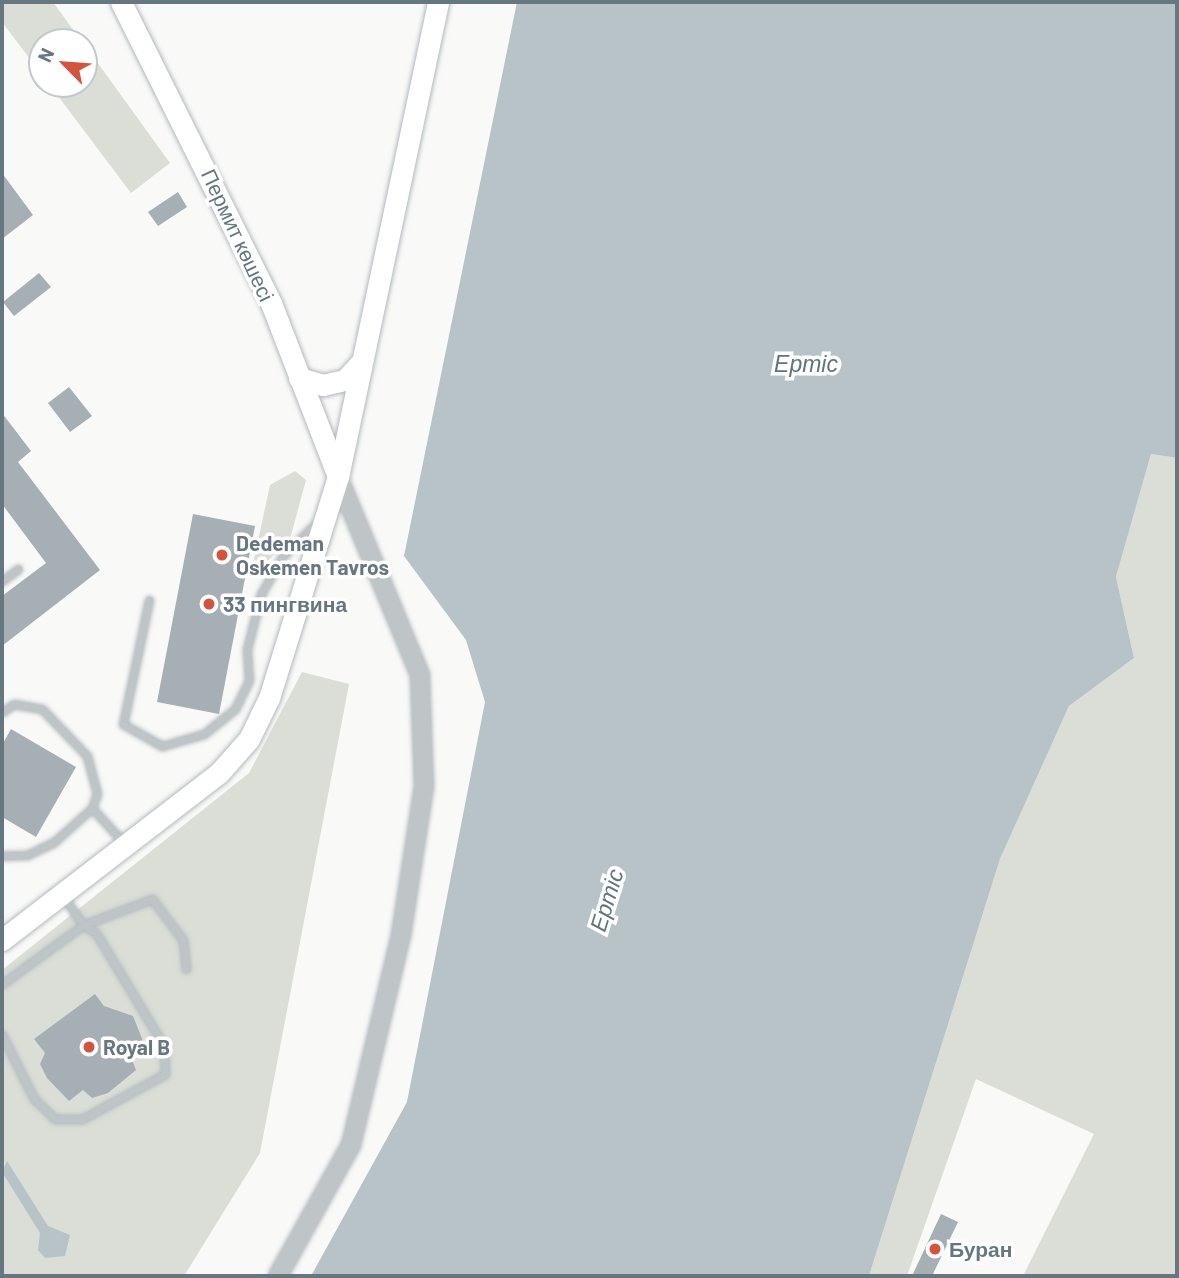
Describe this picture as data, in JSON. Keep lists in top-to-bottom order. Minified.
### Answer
{"streets":{"main road":["Пермит көшесі"]},"water":["Ертіс"],"places":["Dedeman Oskemen Tavros","33 пингвина","Royal B","Буран"],"north":"top left"}
